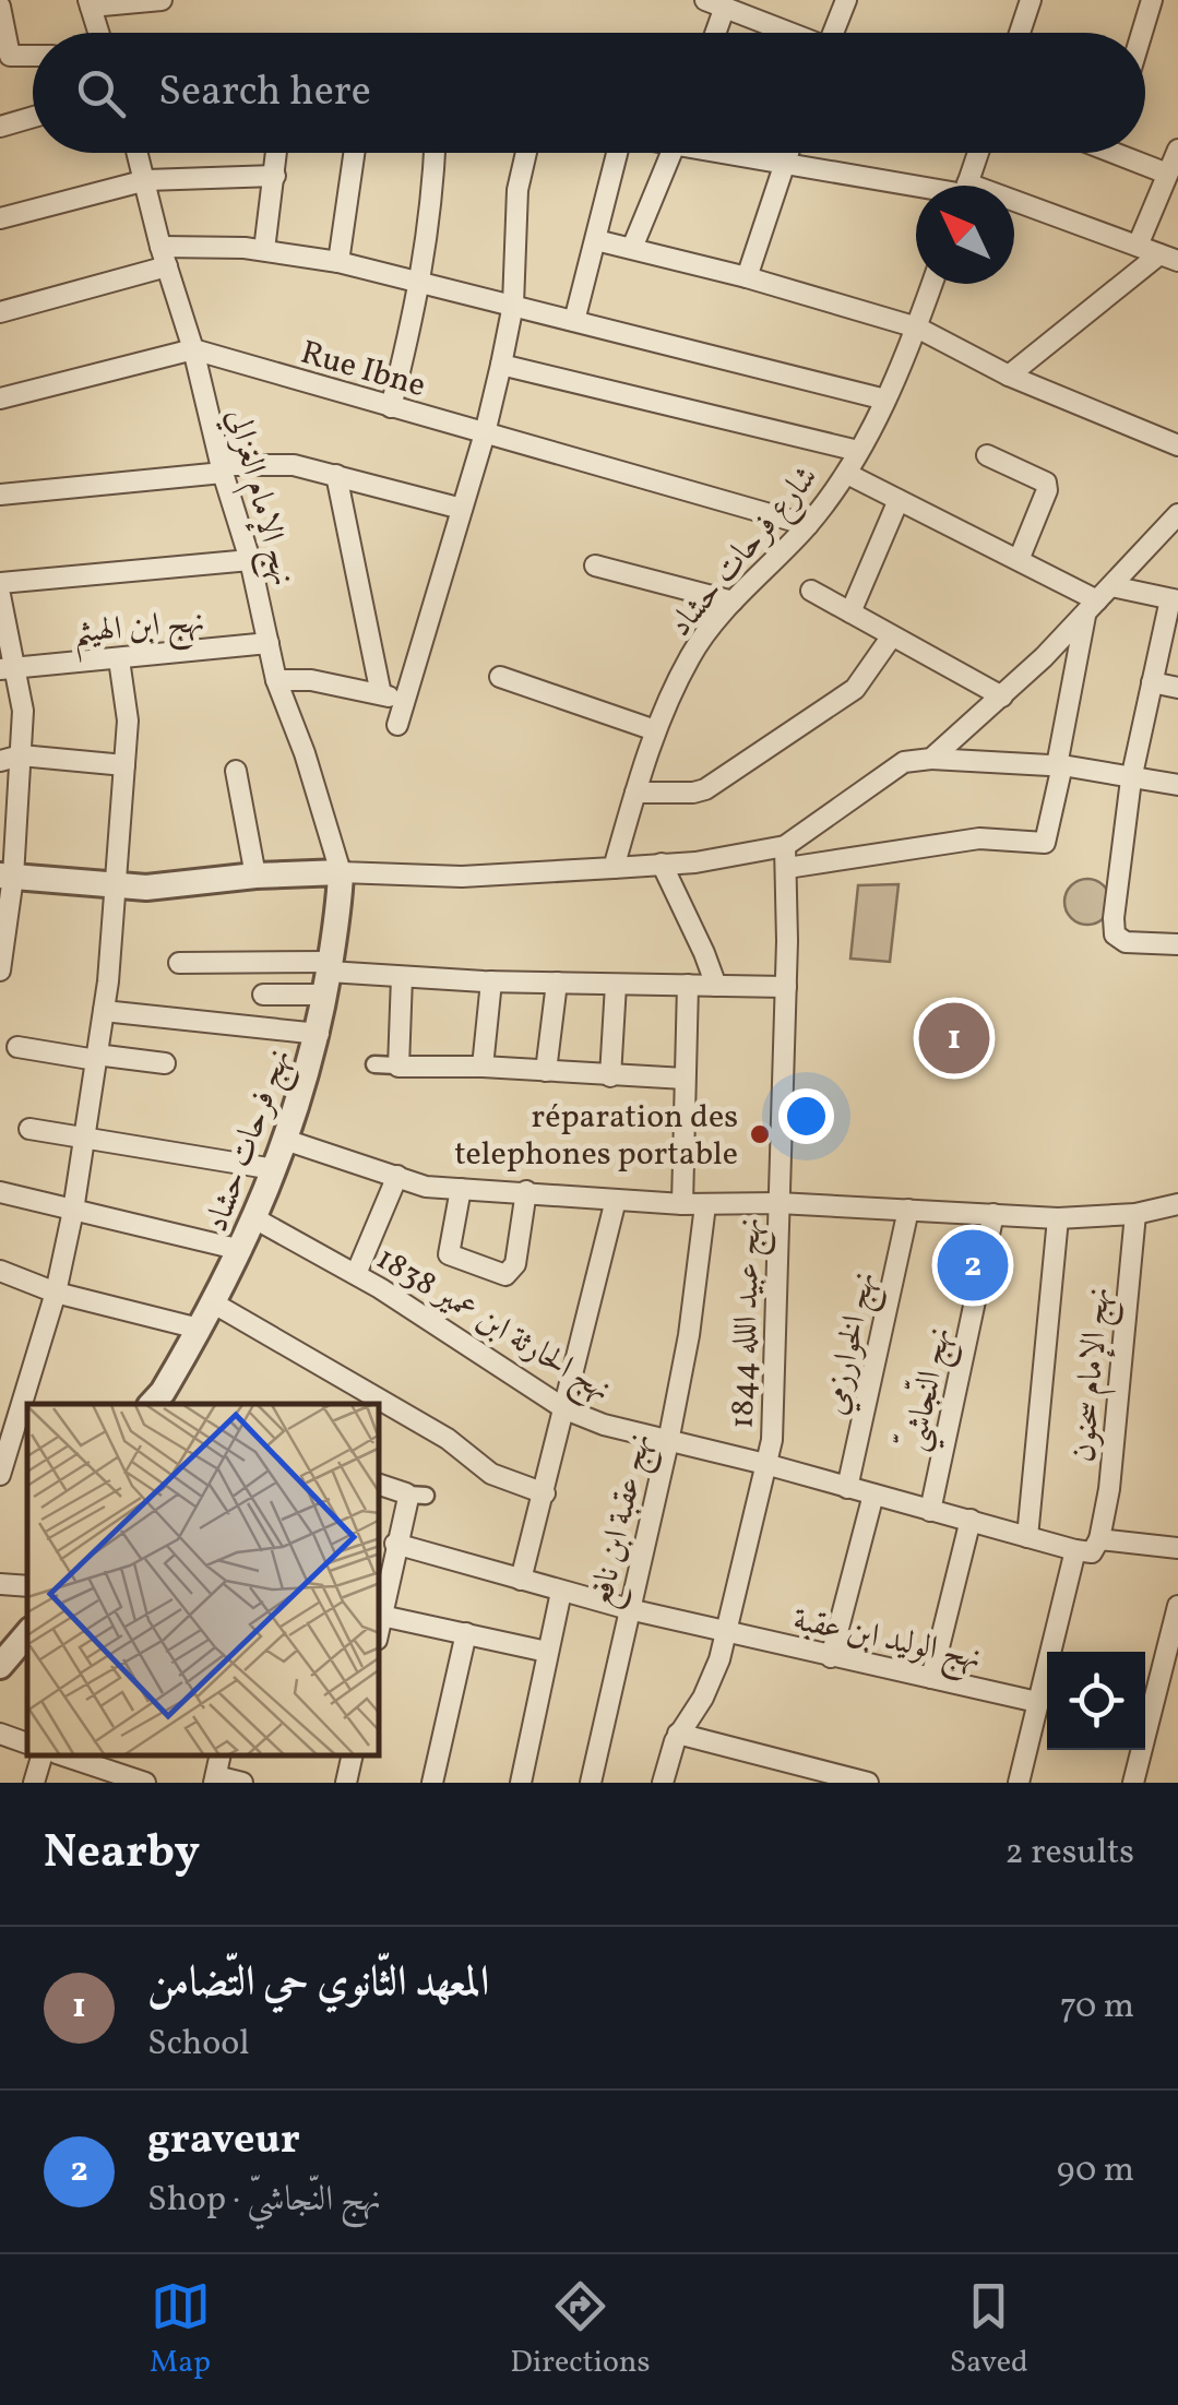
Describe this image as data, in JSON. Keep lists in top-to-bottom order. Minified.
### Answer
{"streets":{"street":["Rue Ibne","نهج الإمام الغزالي","شارع فرحات حشاد","نهج ابن الهيثم","نهج فرحات حشاد","نهج الحارثة ابن عمير 1838","نهج عبيد اللله 1844","نهج الخوارزمي","نهج الإمام سحنون","نهج النّجاشيّ","نهج عقبة ابن نافع","نهج الوليد ابن عقبة"]},"crossings":[["Rue Ibne","نهج الإمام الغزالي"],["Rue Ibne","شارع فرحات حشاد"],["نهج الإمام الغزالي","نهج ابن الهيثم"],["نهج الإمام الغزالي","نهج فرحات حشاد"],["نهج فرحات حشاد","نهج الحارثة ابن عمير 1838"],["نهج الحارثة ابن عمير 1838","نهج عبيد اللله 1844"],["نهج الحارثة ابن عمير 1838","نهج الخوارزمي"],["نهج الحارثة ابن عمير 1838","نهج الإمام سحنون"],["نهج الحارثة ابن عمير 1838","نهج النّجاشيّ"],["نهج الحارثة ابن عمير 1838","نهج عقبة ابن نافع"],["نهج عبيد اللله 1844","نهج الوليد ابن عقبة"],["نهج الإمام سحنون","نهج الوليد ابن عقبة"],["نهج عقبة ابن نافع","نهج الوليد ابن عقبة"]],"places":["réparation des telephones portable"],"north":"top left","page":{"search":"Search here","pins":["1","2"],"heading":["Nearby","2 results"],"list":[{"mark":"1","name":"المعهد الثّانوي حي التّضامن","note":"School","value":"70 m"},{"mark":"2","name":"graveur","note":"Shop · نهج النّجاشيّ","value":"90 m"}],"nav":["Map","Directions","Saved"]}}
